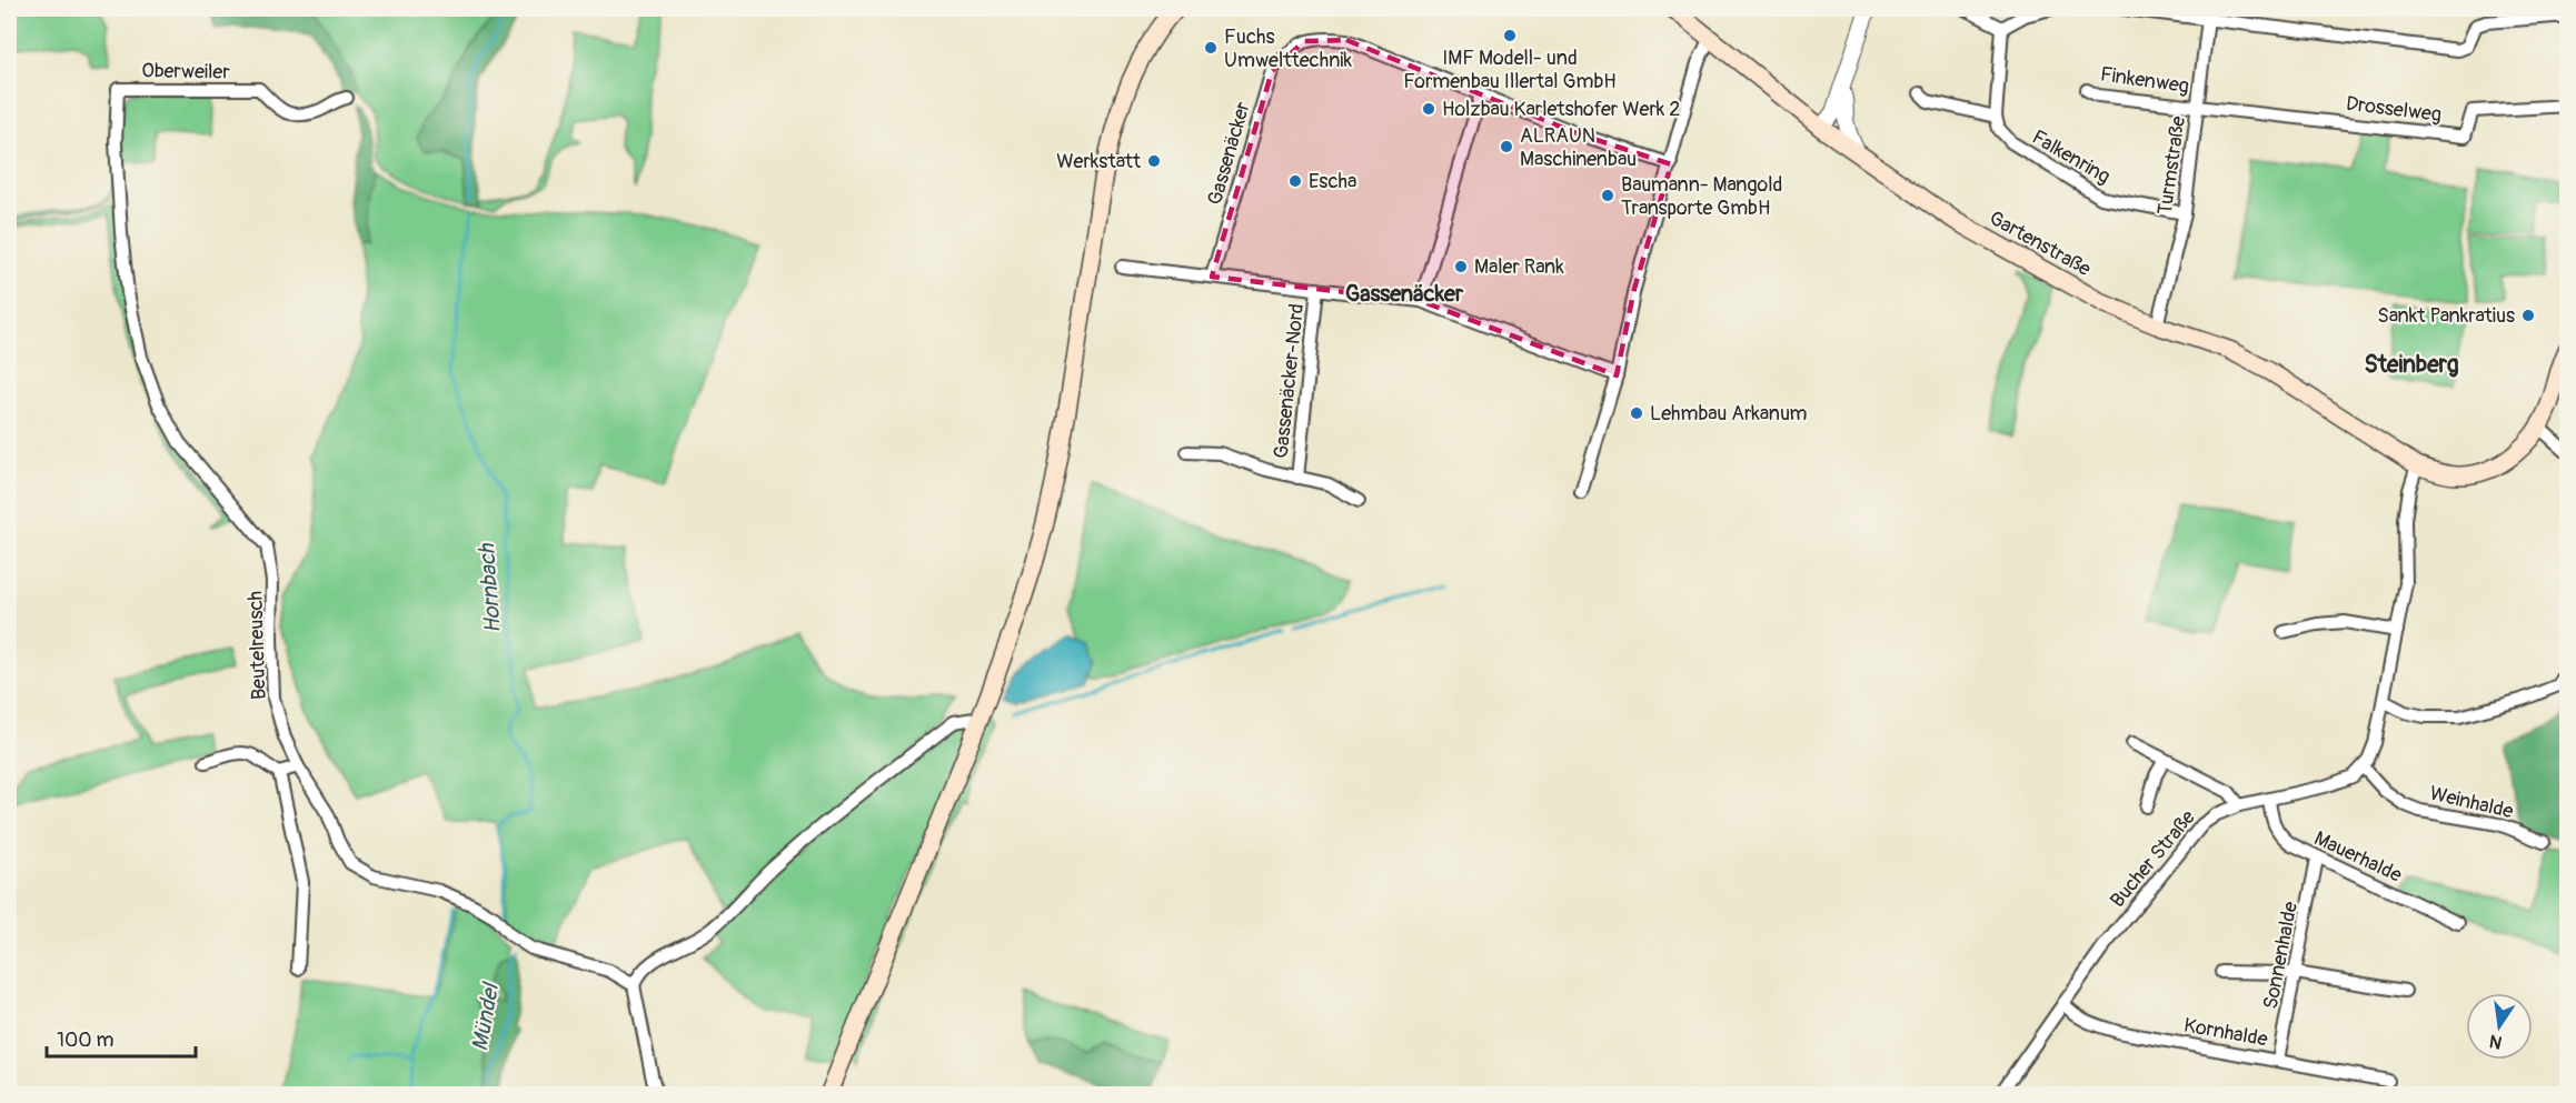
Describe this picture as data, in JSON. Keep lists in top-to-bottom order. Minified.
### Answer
{"streets":{"main road":["Gartenstraße"],"street":["Oberweiler","Finkenweg","Drosselweg","Gassenäcker","Falkenring","Turmstraße","Gassenäcker-Nord","Beutelreusch","Weinhalde","Mauerhalde","Bucher Straße","Sonnenhalde","Kornhalde"]},"crossings":[["Oberweiler","Beutelreusch"],["Finkenweg","Drosselweg"],["Finkenweg","Turmstraße"],["Drosselweg","Turmstraße"],["Falkenring","Turmstraße"],["Turmstraße","Gartenstraße"],["Weinhalde","Bucher Straße"],["Mauerhalde","Bucher Straße"],["Mauerhalde","Sonnenhalde"],["Bucher Straße","Kornhalde"],["Sonnenhalde","Kornhalde"]],"districts":["Gassenäcker","Steinberg"],"water":["Hornbach","Mündel"],"places":["IMF Modell- und Formenbau Illertal GmbH","Fuchs Umwelttechnik","Holzbau Karletshofer Werk 2","ALRAUN Maschinenbau","Werkstatt","Escha","Baumann- Mangold Transporte GmbH","Maler Rank","Sankt Pankratius","Lehmbau Arkanum"],"scale_bar":"100 m","north":"bottom"}
